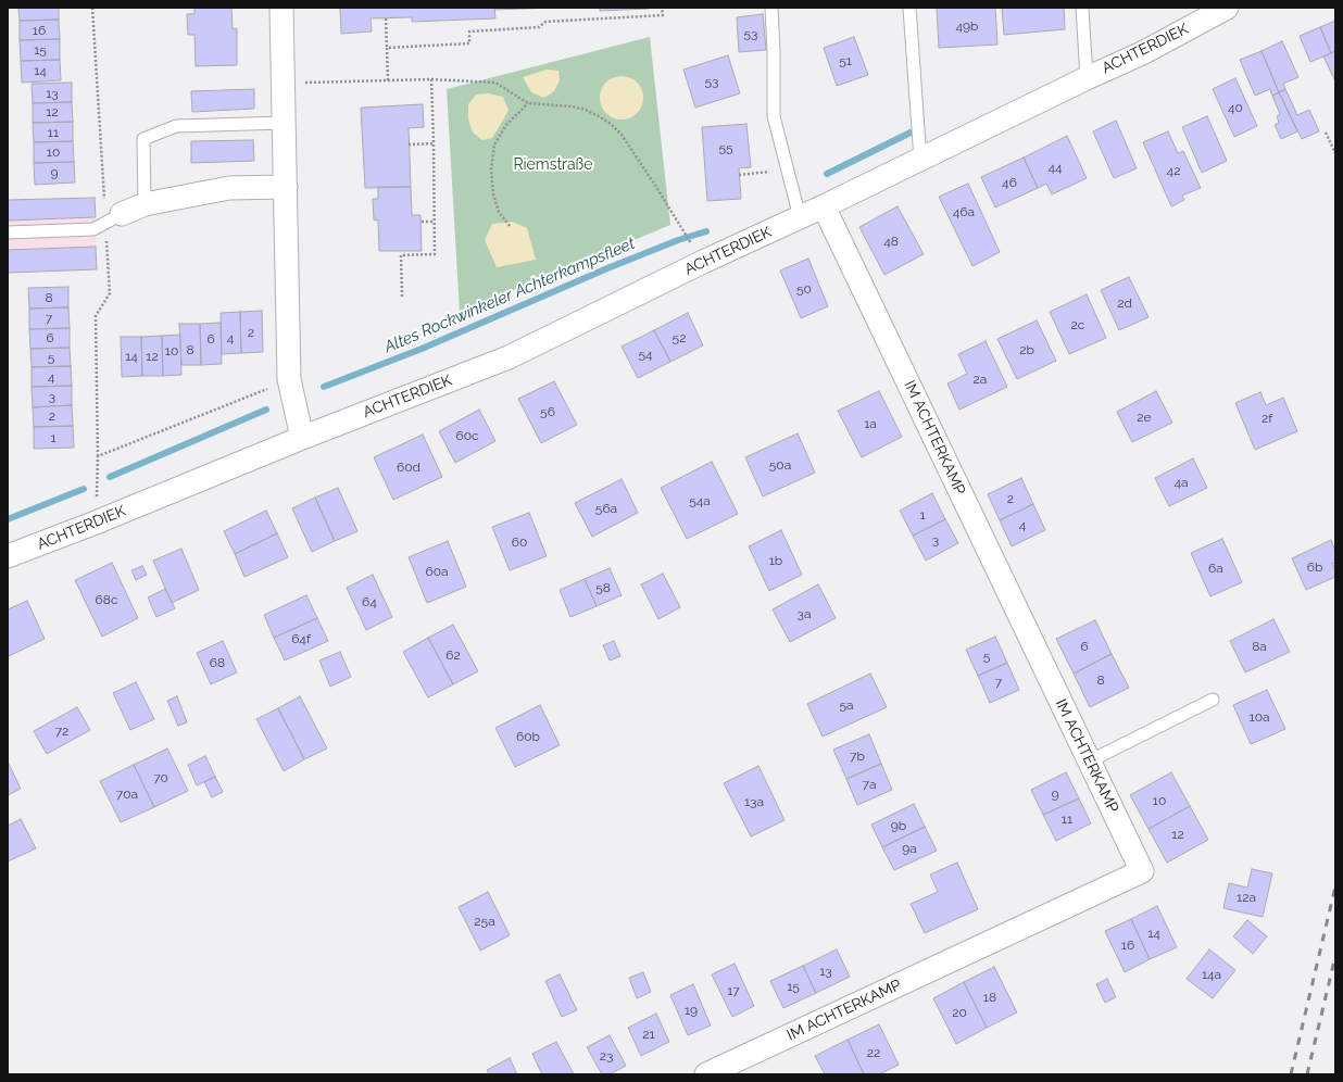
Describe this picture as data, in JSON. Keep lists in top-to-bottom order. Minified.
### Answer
{"streets":{"street":["ACHTERDIEK","IM ACHTERKAMP"]},"crossings":[["ACHTERDIEK","IM ACHTERKAMP"]],"water":["Altes Rockwinkeler Achterkampsfleet"],"parks":["Riemstraße"],"house_numbers":["49b","16","53","15","51","14","53","13","40","12","11","55","10","44","42","9","46","46a","48","50","8","2d","7","2c","2","6","4","52","6","8","2b","10","54","14","12","5","4","2a","3","56","2","2e","2f","1a","60c","1","50a","60d","4a","2","54a","56a","1","4","3","60","1b","6b","6a","60a","58","68c","64","3a","64f","6","8a","62","5","68","8","7","5a","10a","72","60b","7b","70","7a","70a","9","10","13a","11","9b","12","9a","12a","25a","14","16","13","14a","15","17","18","19","20","21","22","23"]}
